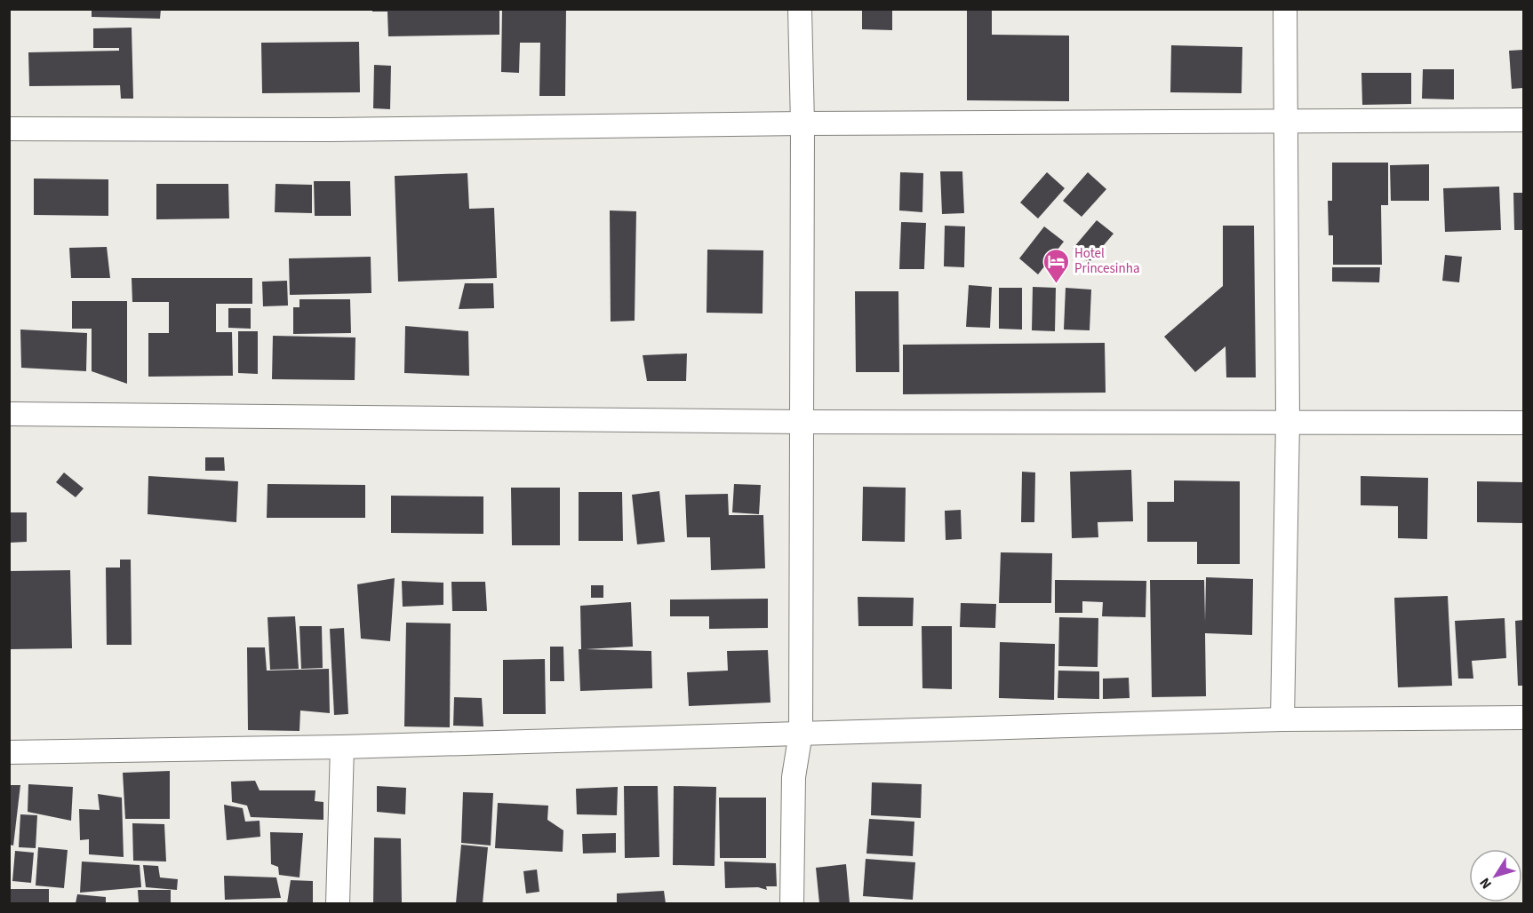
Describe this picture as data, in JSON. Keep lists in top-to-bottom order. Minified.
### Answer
{"places":{"hotel":["Hotel Princesinha"]},"north":"bottom left"}
